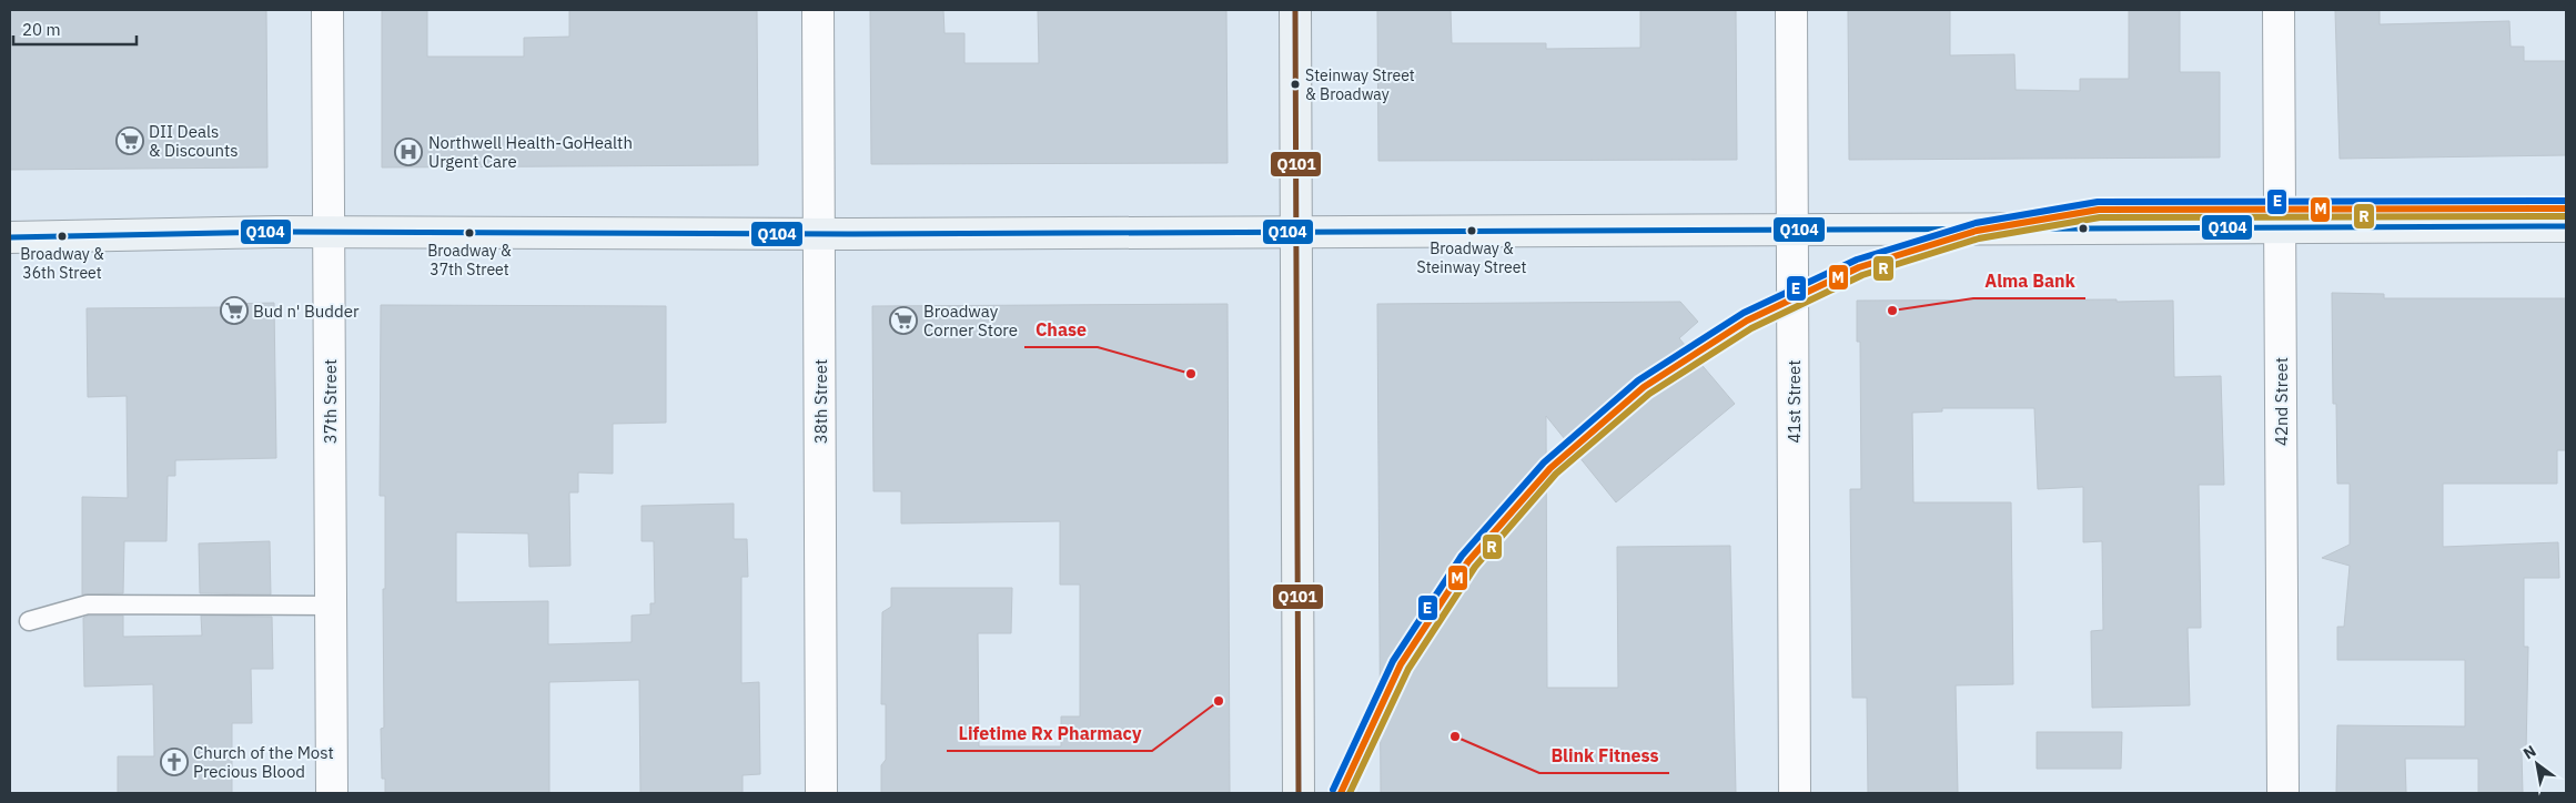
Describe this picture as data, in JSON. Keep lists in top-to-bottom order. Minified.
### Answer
{"streets":{"street":["37th Street","38th Street","41st Street","42nd Street"]},"places":{"other":["Steinway Street & Broadway","Broadway & Steinway Street","Broadway & 37th Street","Broadway & 36th Street","Alma Bank","Chase","Lifetime Rx Pharmacy","Blink Fitness"],"supermarket":["DII Deals & Discounts","Bud n' Budder","Broadway Corner Store"],"hospital":["Northwell Health-GoHealth Urgent Care"],"church":["Church of the Most Precious Blood"]},"lines":["transit line Q101","transit line E","transit line M","transit line R","transit line Q104"],"scale_bar":"20 m","north":"top left"}
